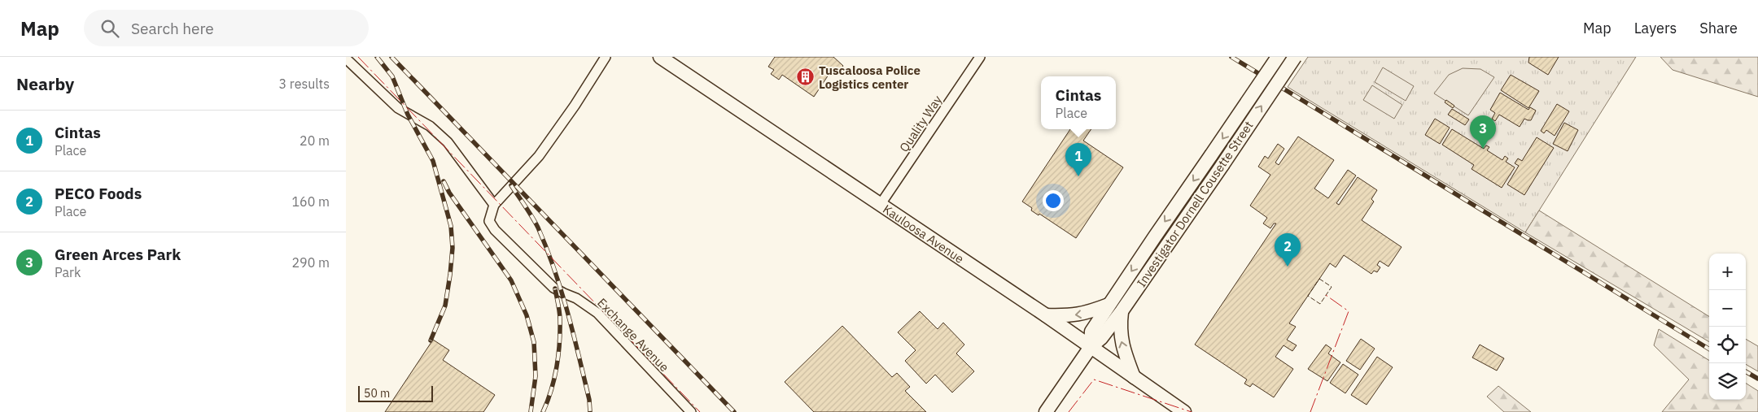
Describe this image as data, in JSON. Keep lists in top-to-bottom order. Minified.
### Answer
{"streets":{"main road":["Investigator Dornell Cousette Street","Kauloosa Avenue"],"street":["Quality Way","Exchange Avenue"]},"crossings":[["Quality Way","Kauloosa Avenue"],["Investigator Dornell Cousette Street","Kauloosa Avenue"]],"places":{"building":["Tuscaloosa Police Logistics center"]},"scale_bar":"50 m","page":{"header":"Map","search":"Search here","nav":["Map","Layers","Share"],"heading":["Nearby","3 results"],"popup":["Cintas","Place"],"list":[{"mark":"1","name":"Cintas","note":"Place","value":"20 m"},{"mark":"2","name":"PECO Foods","note":"Place","value":"160 m"},{"mark":"3","name":"Green Arces Park","note":"Park","value":"290 m"}],"pins":["3","1","2"],"map_buttons":["+","−"],"scale":"50 m"}}
